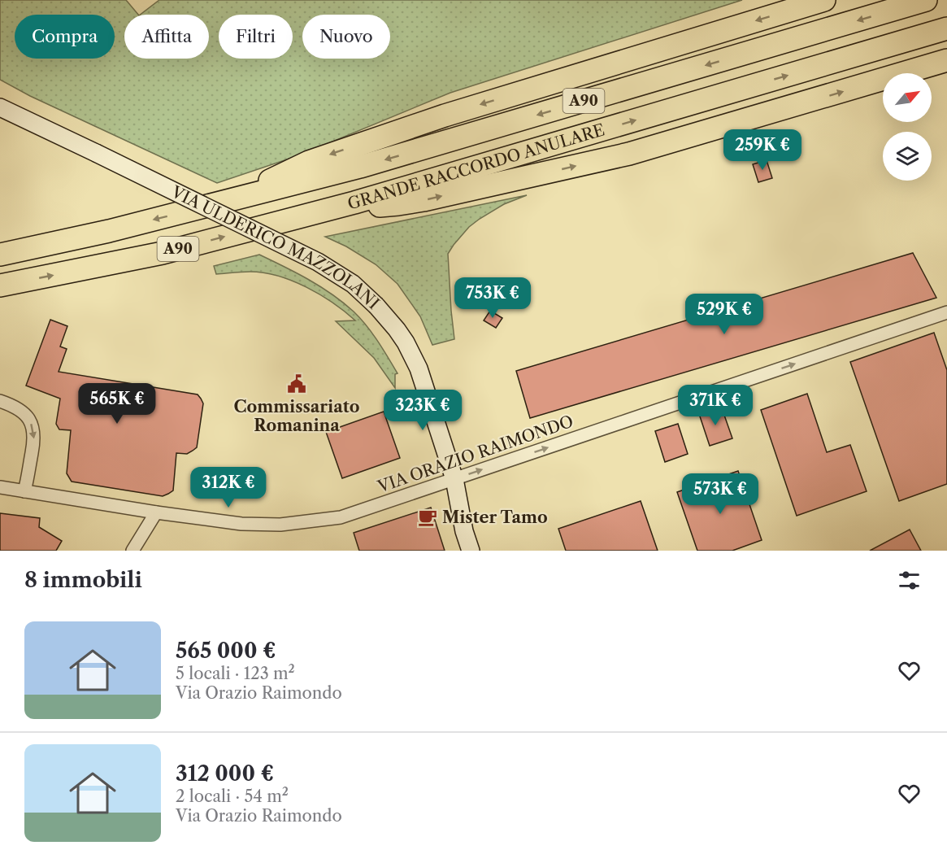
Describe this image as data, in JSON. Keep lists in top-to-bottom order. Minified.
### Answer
{"streets":{"highway":["A90","GRANDE RACCORDO ANULARE"],"street":["VIA ULDERICO MAZZOLANI","VIA ORAZIO RAIMONDO"]},"crossings":[["VIA ULDERICO MAZZOLANI","VIA ORAZIO RAIMONDO"]],"one_way":["VIA ORAZIO RAIMONDO"],"places":{"public building":["Commissariato Romanina"],"cafe":["Mister Tamo"]},"north":"top right","page":{"chip":["Compra","Affitta","Filtri","Nuovo"],"price":["259K €","753K €","529K €","565K €","371K €","323K €","312K €","573K €"],"heading":"8 immobili","list":[{"name":"565 000 €","note":"5 locali · 123 m² · Via Orazio Raimondo"},{"name":"312 000 €","note":"2 locali · 54 m² · Via Orazio Raimondo"}]}}
